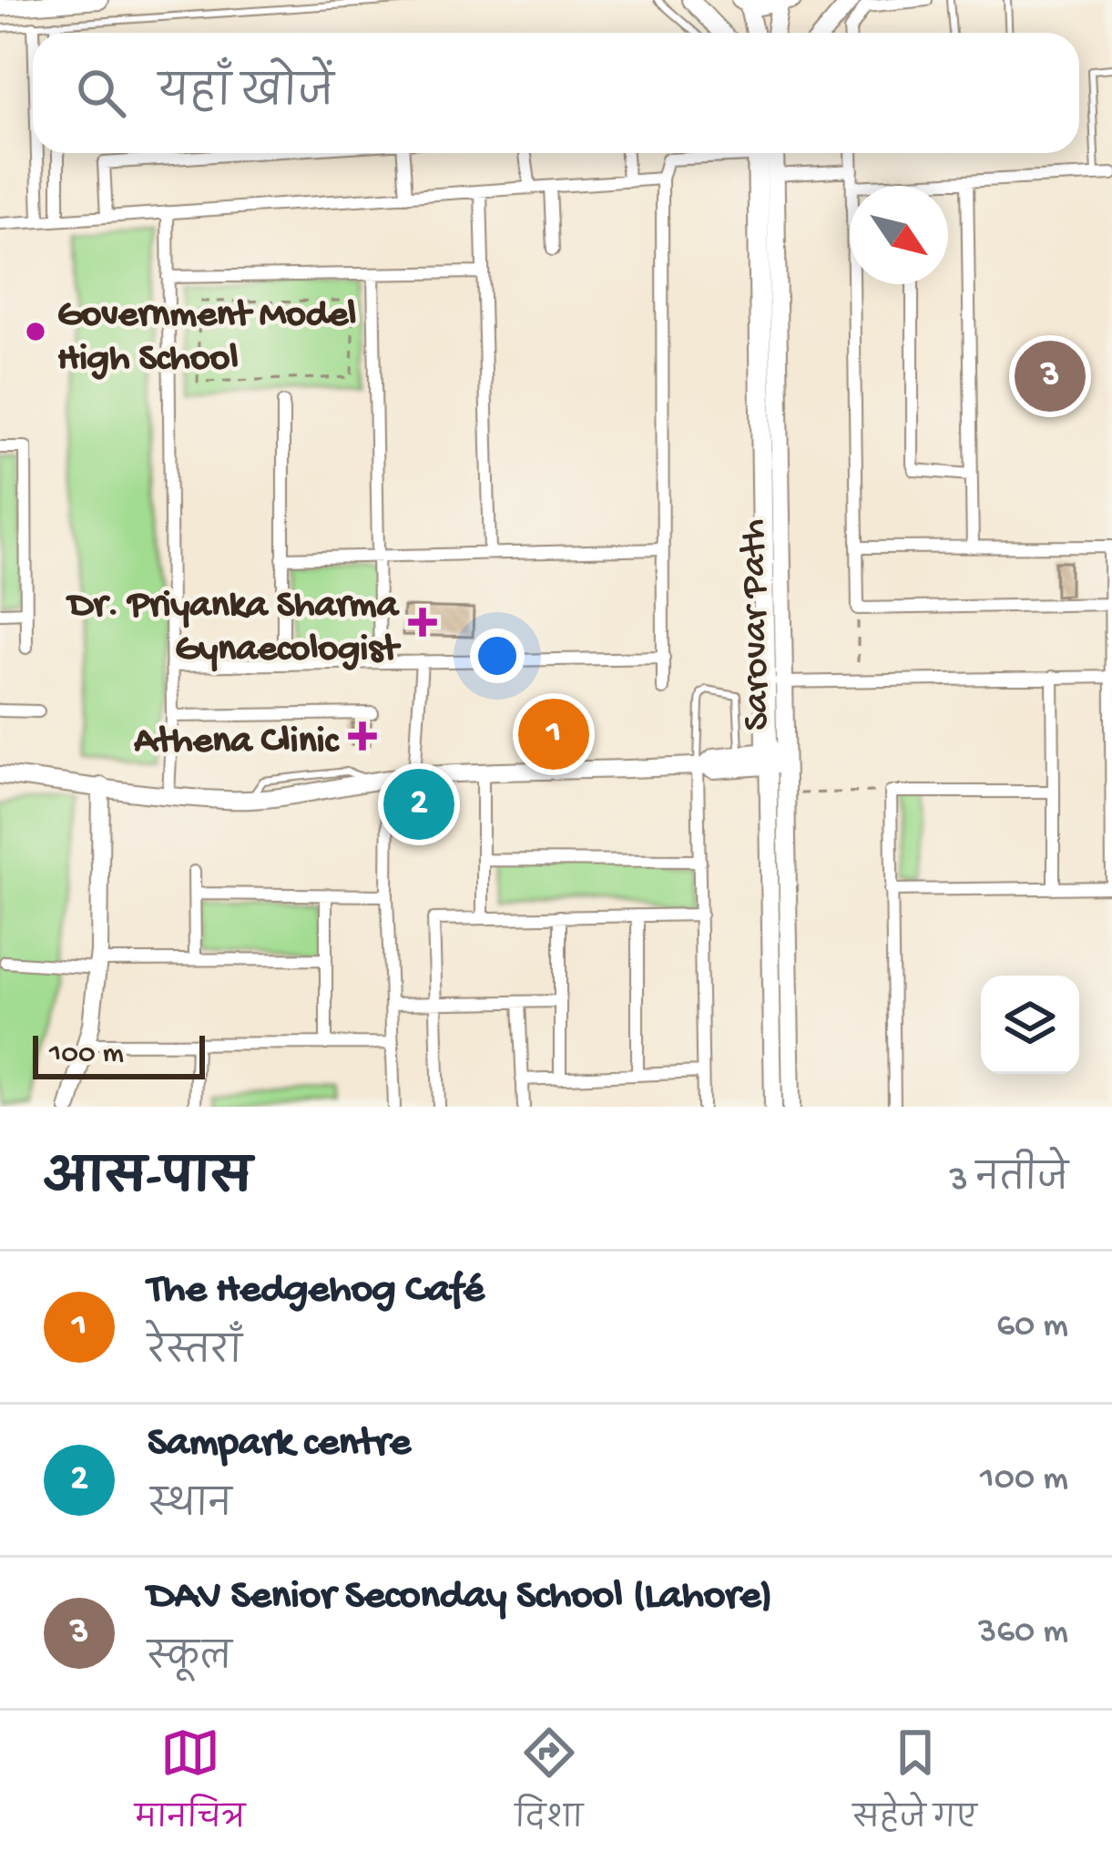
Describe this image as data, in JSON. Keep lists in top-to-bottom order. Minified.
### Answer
{"streets":{"main road":["Sarovar Path"]},"places":{"other":["Government Model High School"],"health":["Dr. Priyanka Sharma Gynaecologist","Athena Clinic"]},"scale_bar":"100 m","north":"bottom right","page":{"search":"यहाँ खोजें","pins":["3","1","2"],"scale":"100 m","heading":["आस-पास","3 नतीजे"],"list":[{"mark":"1","name":"The Hedgehog Café","note":"रेस्तराँ","value":"60 m"},{"mark":"2","name":"Sampark centre","note":"स्थान","value":"100 m"},{"mark":"3","name":"DAV Senior Seconday School (Lahore)","note":"स्कूल","value":"360 m"}],"nav":["मानचित्र","दिशा","सहेजे गए"]}}
